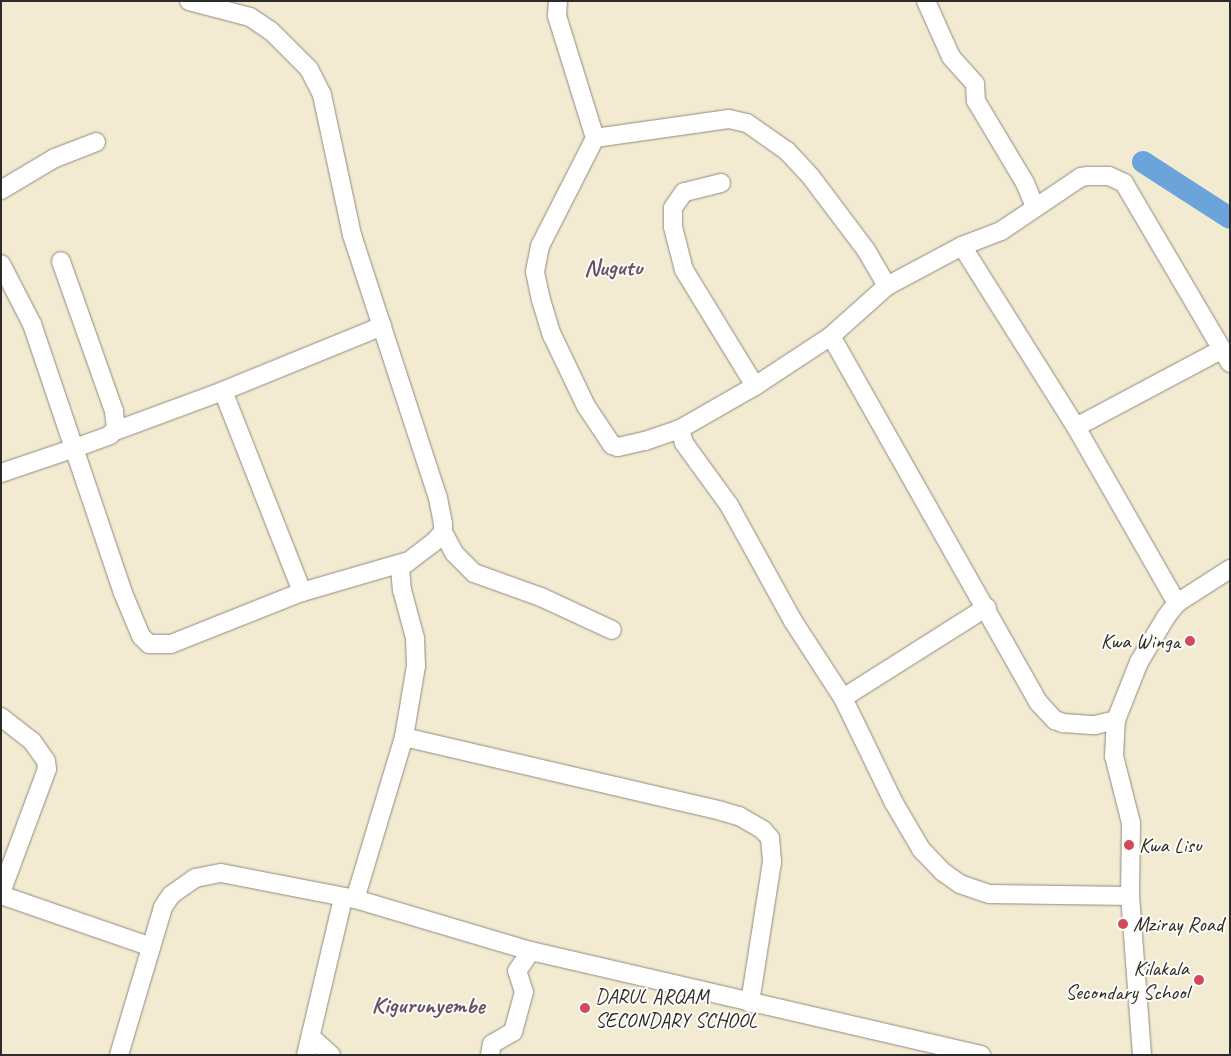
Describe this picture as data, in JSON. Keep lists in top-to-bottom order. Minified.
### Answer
{"districts":["Nugutu","Kigurunyembe"],"places":["Kwa Winga","Kwa Lisu","Mziray Road","Kilakala Secondary School","DARUL ARQAM SECONDARY SCHOOL"]}
